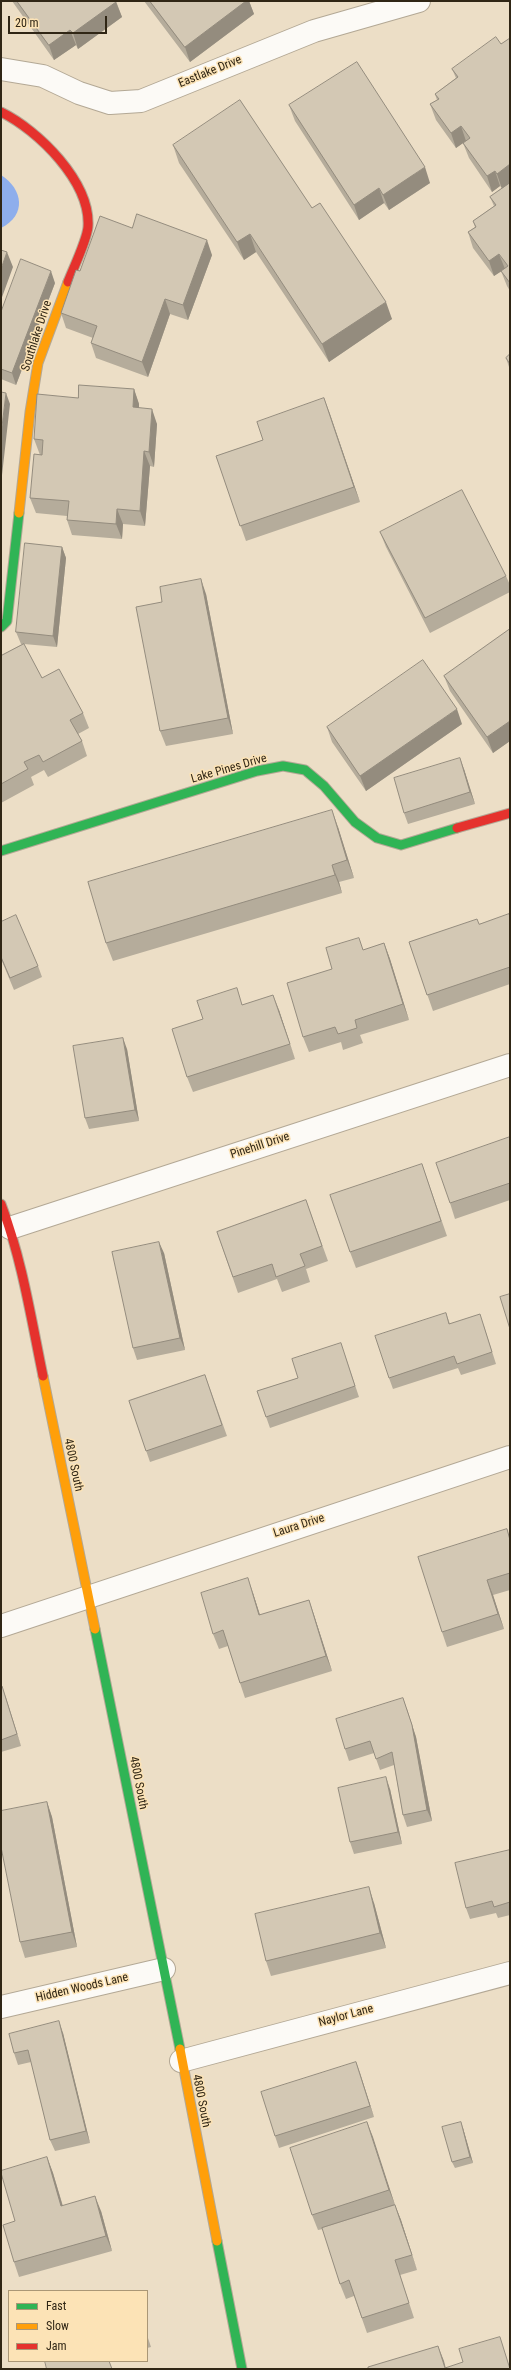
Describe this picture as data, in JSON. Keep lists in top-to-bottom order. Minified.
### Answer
{"streets":{"street":["Eastlake Drive","Southlake Drive","Lake Pines Drive","Pinehill Drive","4800 South","Laura Drive","Hidden Woods Lane","Naylor Lane"]},"crossings":[["Pinehill Drive","4800 South"],["4800 South","Laura Drive"],["4800 South","Hidden Woods Lane"],["4800 South","Naylor Lane"]],"legend":["Fast","Slow","Jam"],"scale_bar":"20 m"}
